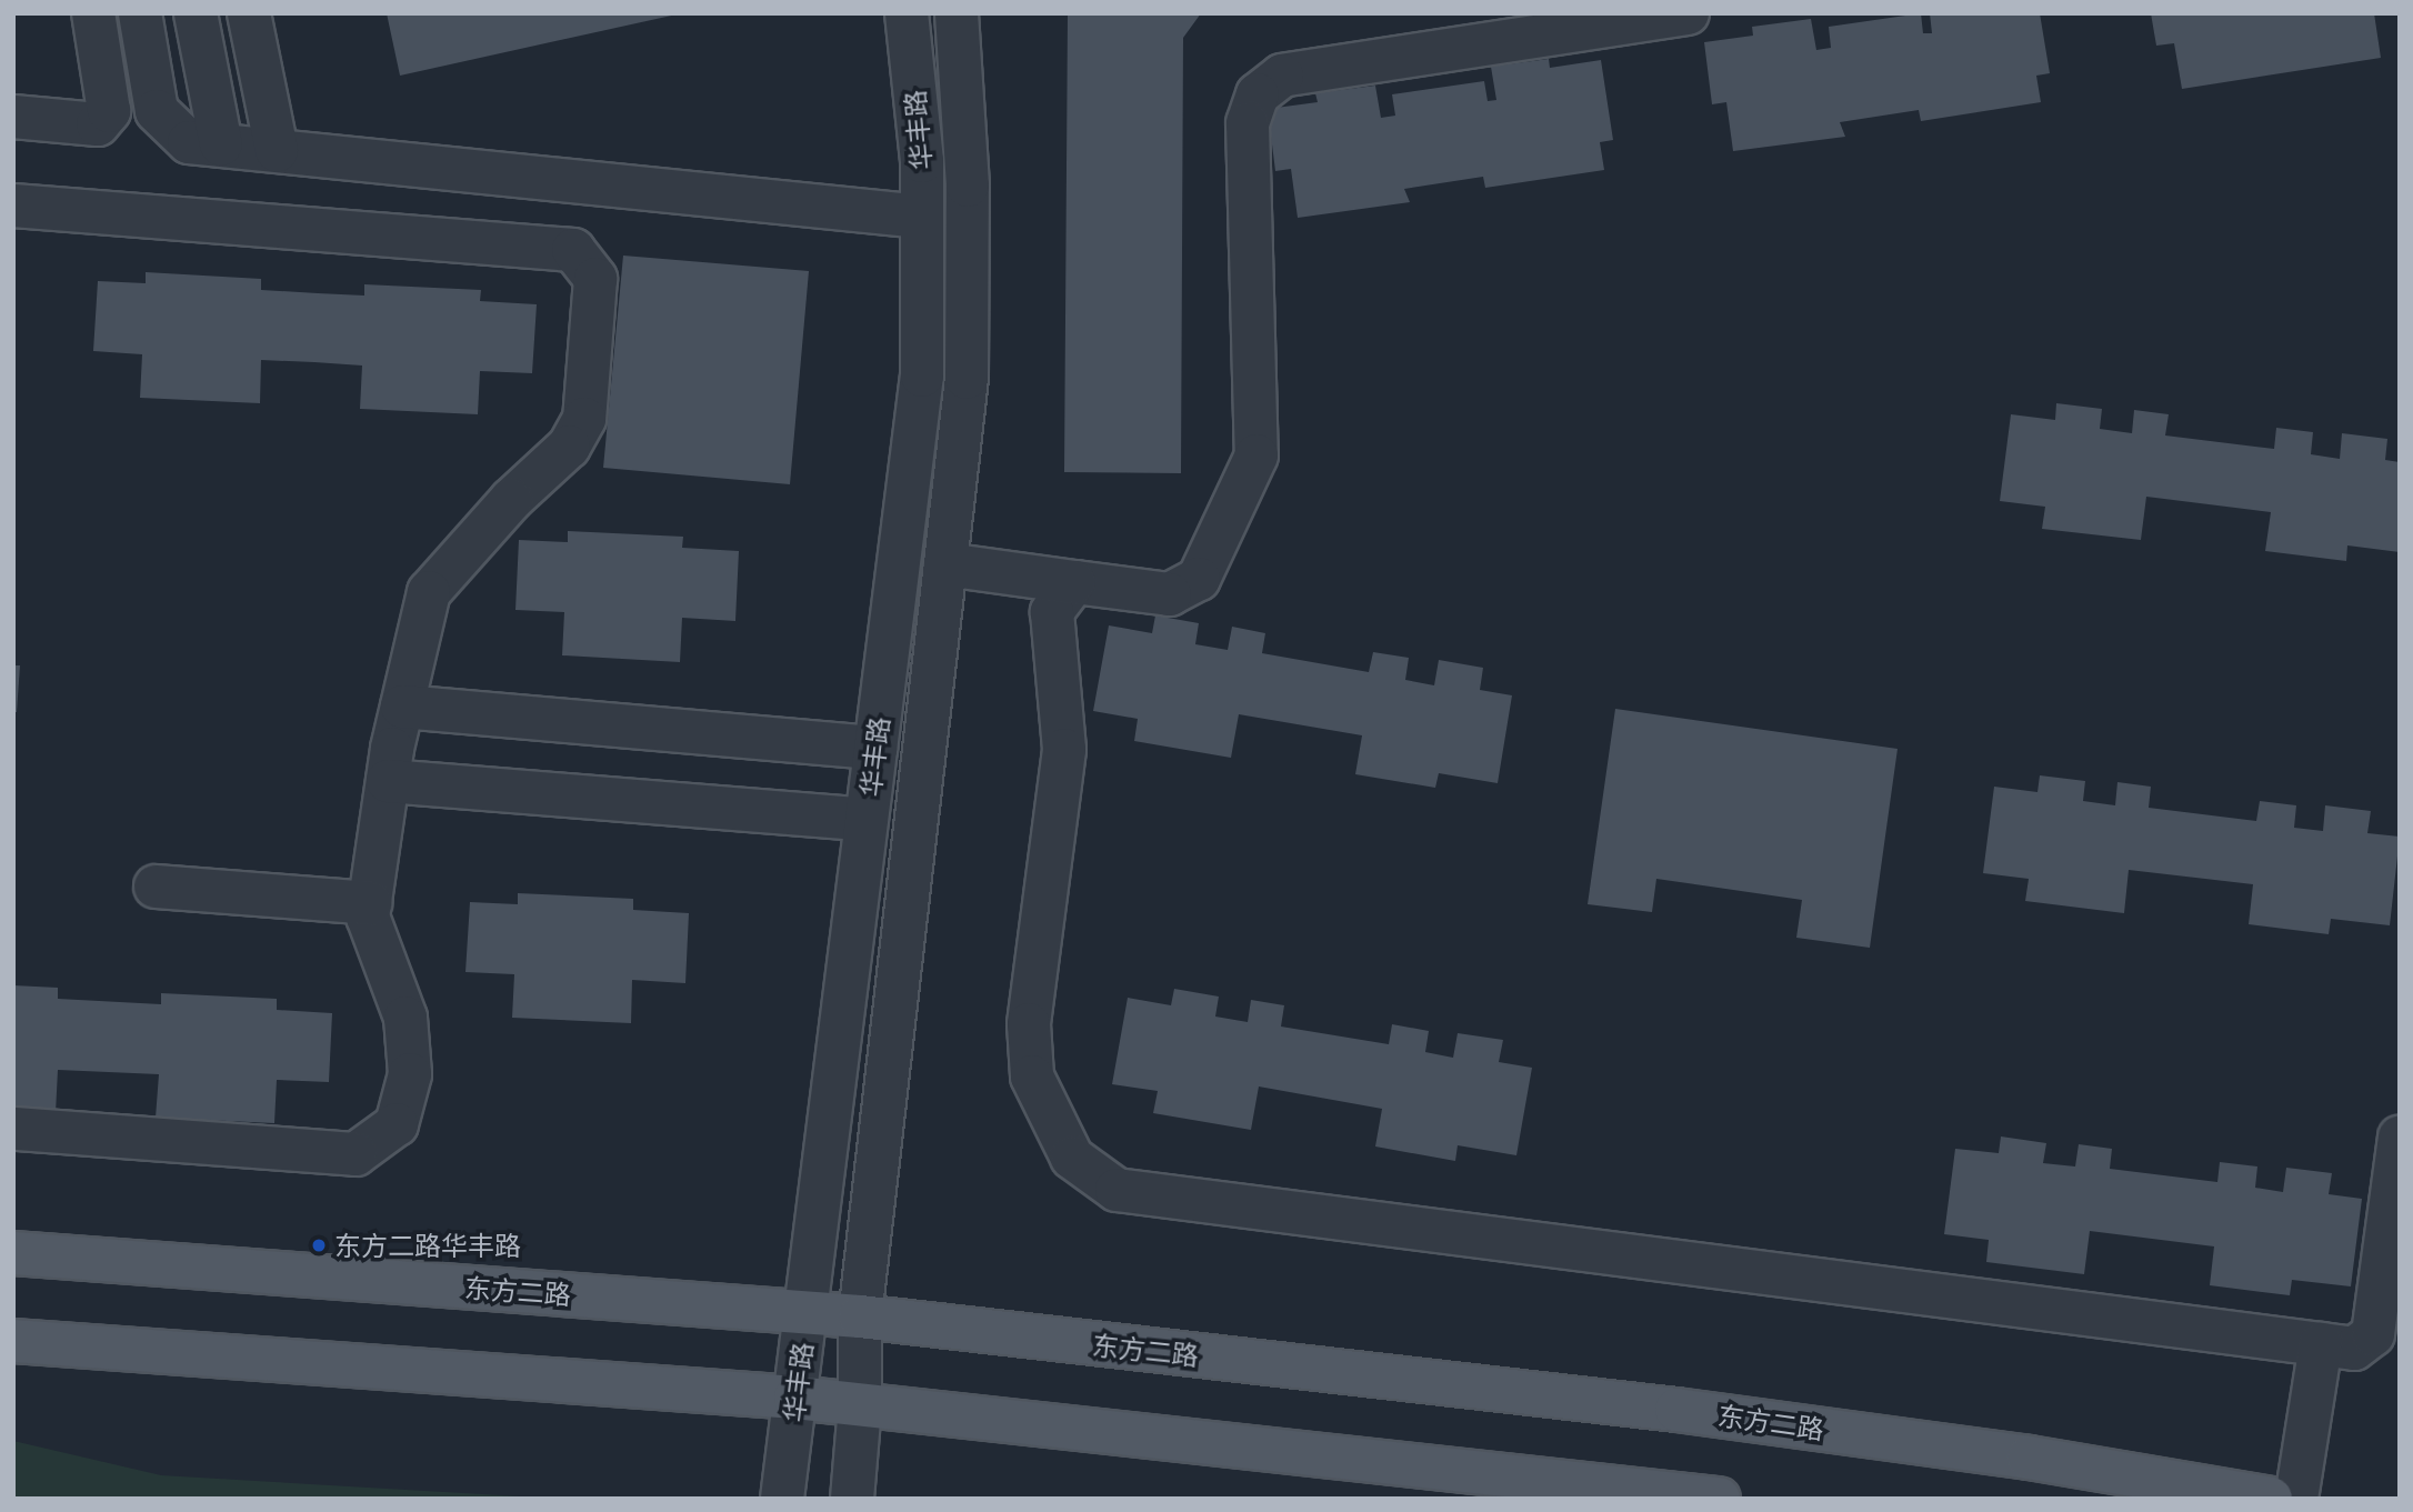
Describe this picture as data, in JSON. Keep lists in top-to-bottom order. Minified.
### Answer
{"streets":{"main road":["东方二路"],"street":["华丰路"]},"crossings":[["华丰路","东方二路"]],"places":["东方二路华丰路"]}
